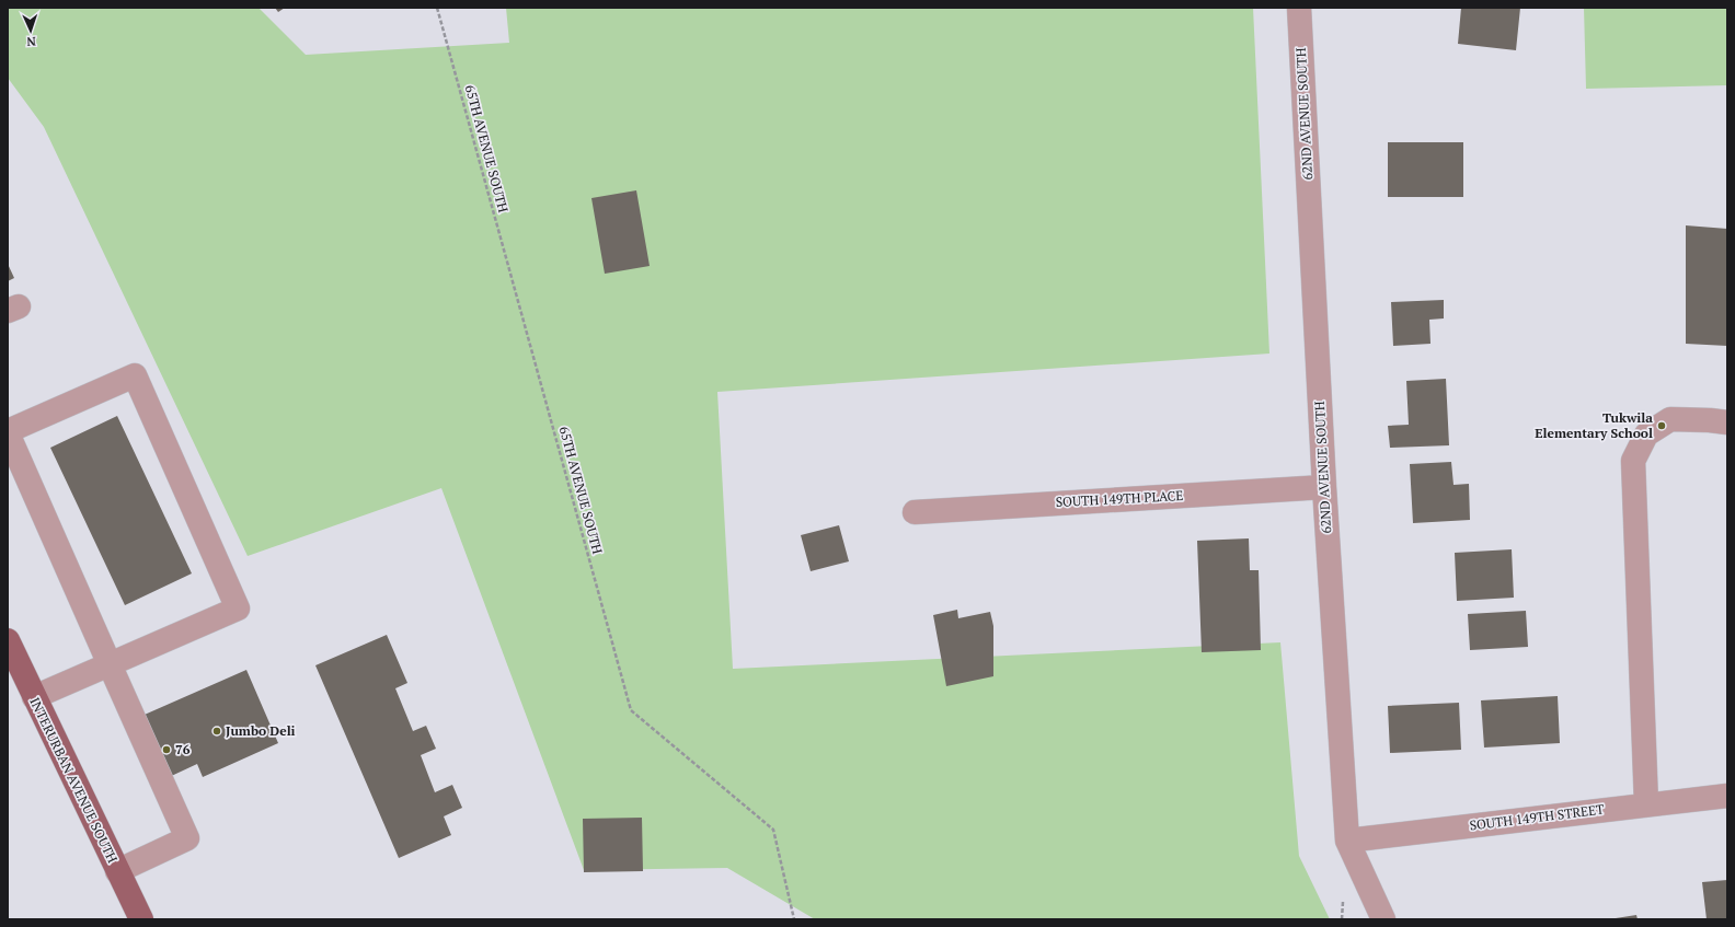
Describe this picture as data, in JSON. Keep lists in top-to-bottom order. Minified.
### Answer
{"streets":{"main road":["INTERURBAN AVENUE SOUTH"],"street":["62ND AVENUE SOUTH","SOUTH 149TH PLACE","SOUTH 149TH STREET"],"path":["65TH AVENUE SOUTH"]},"crossings":[["62ND AVENUE SOUTH","SOUTH 149TH PLACE"],["62ND AVENUE SOUTH","SOUTH 149TH STREET"]],"places":["Tukwila Elementary School","Jumbo Deli","76"],"north":"bottom"}
